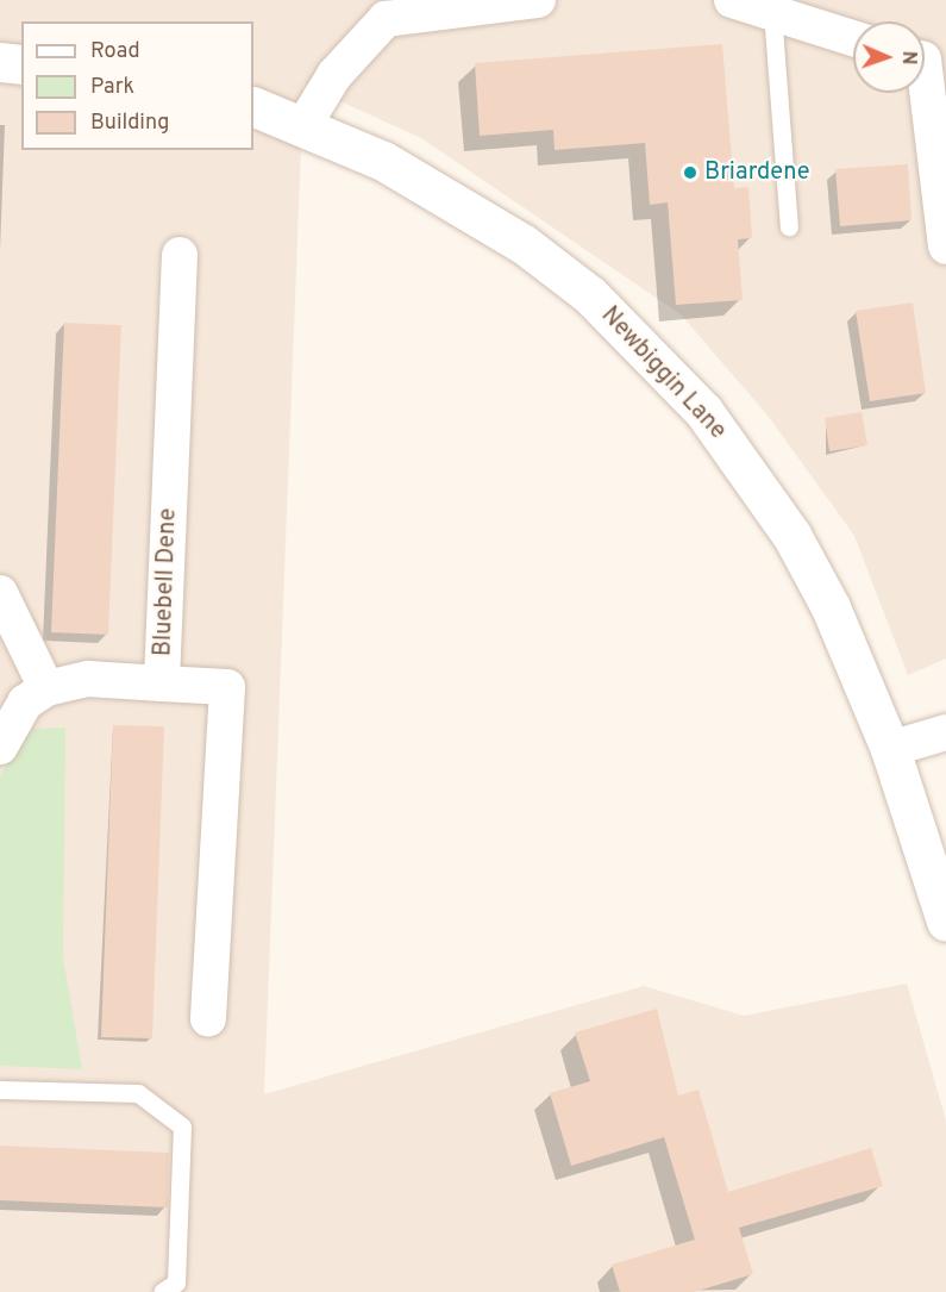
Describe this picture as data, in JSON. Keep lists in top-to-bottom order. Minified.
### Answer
{"streets":{"street":["Newbiggin Lane","Bluebell Dene"]},"places":["Briardene"],"legend":["Road","Park","Building"],"north":"right"}
